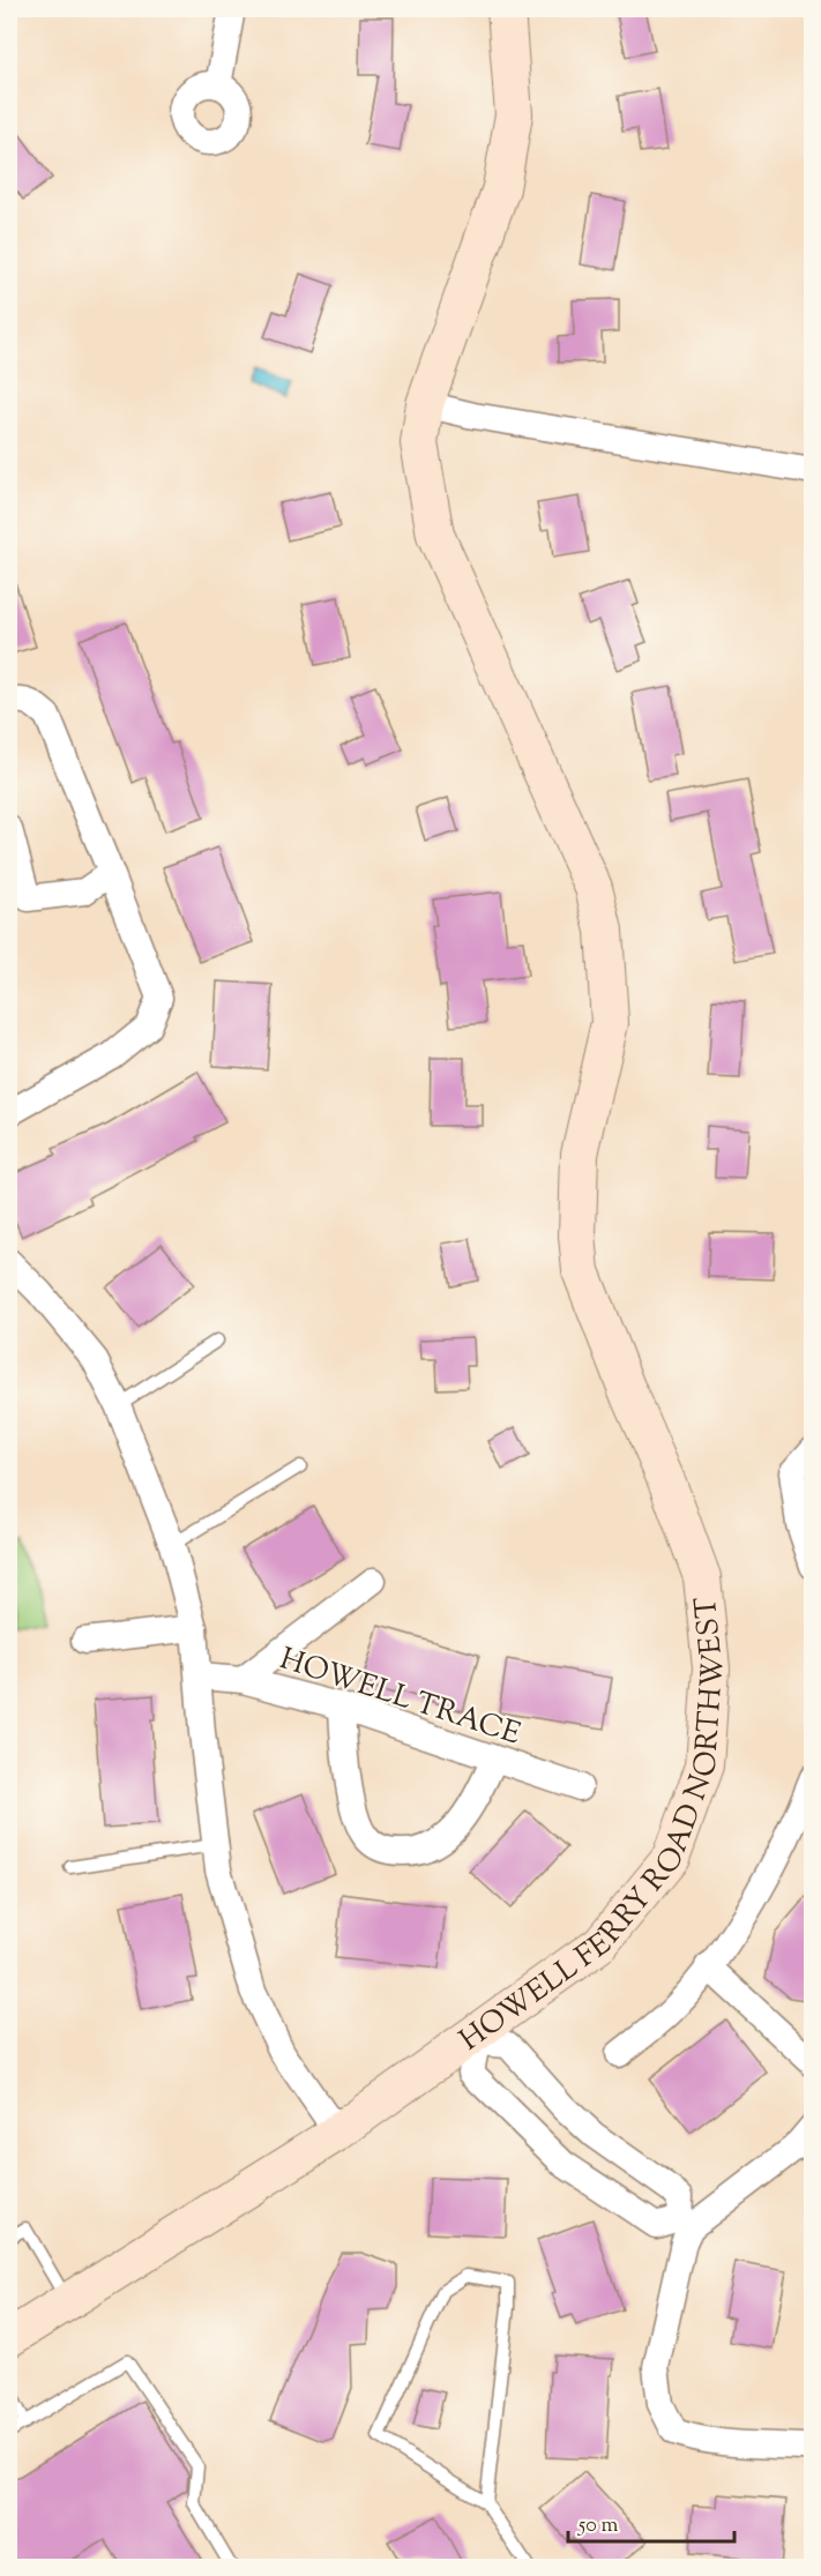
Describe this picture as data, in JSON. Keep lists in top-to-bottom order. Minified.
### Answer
{"streets":{"street":["HOWELL TRACE","HOWELL FERRY ROAD NORTHWEST"]},"scale_bar":"50 m"}
